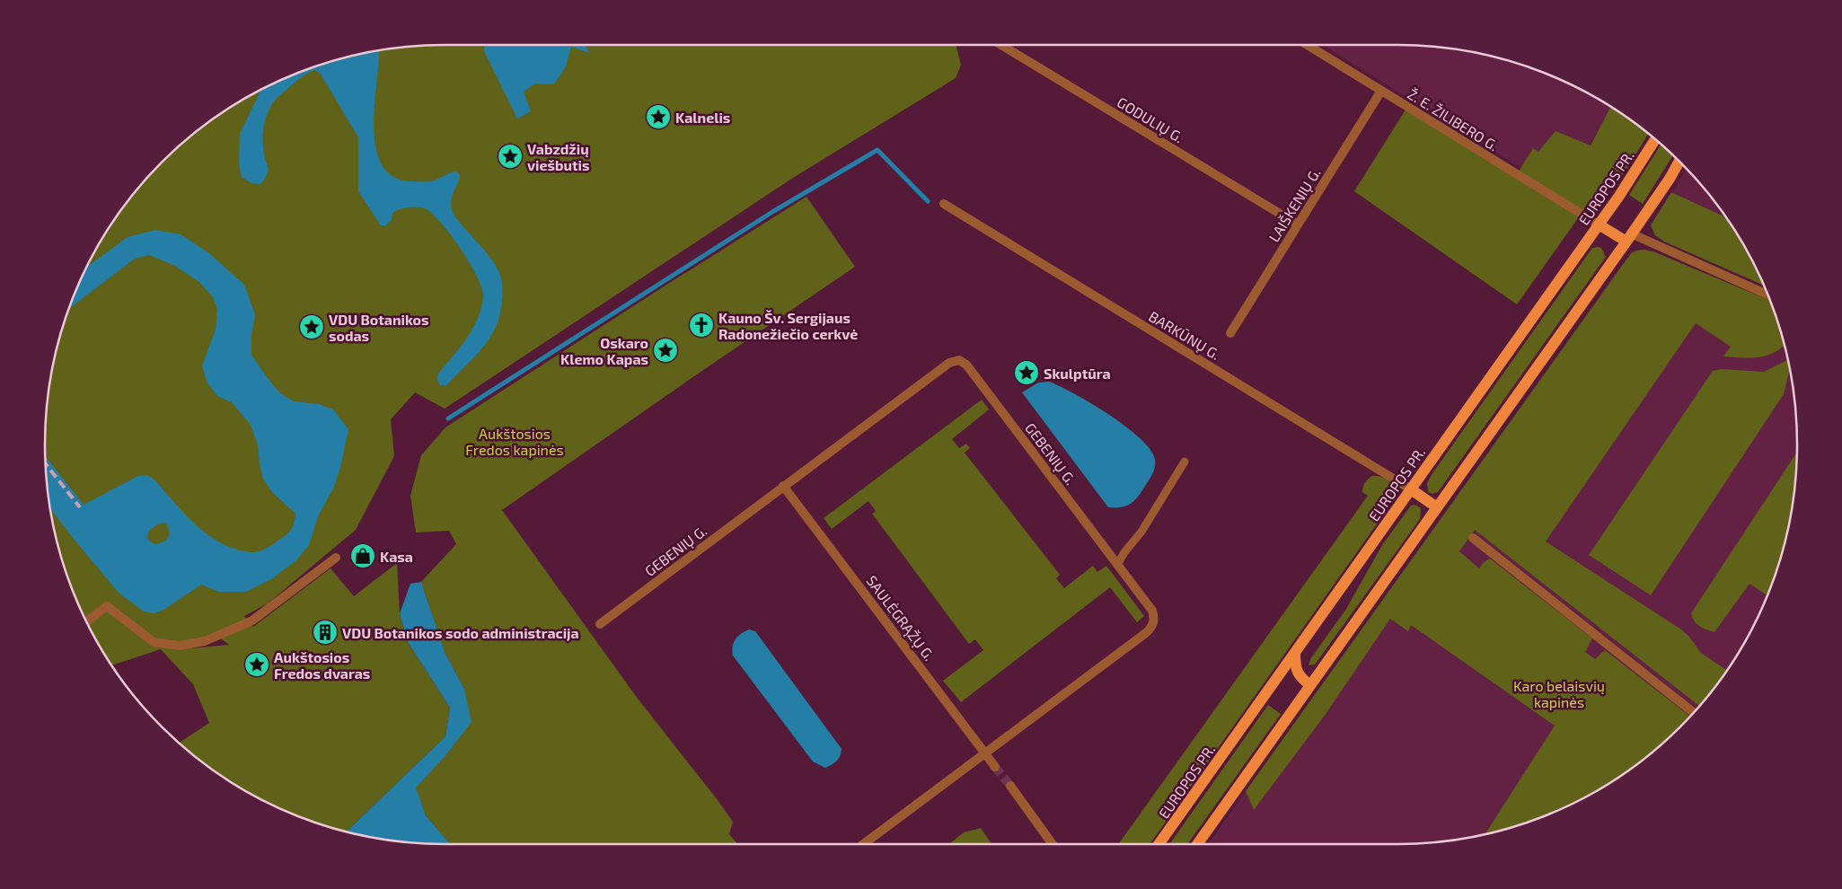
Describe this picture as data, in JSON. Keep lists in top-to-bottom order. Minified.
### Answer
{"streets":{"main road":["EUROPOS PR."],"street":["GODULIŲ G.","Ž. E. ŽILIBERO G.","LAIŠKENIŲ G.","BARKŪNŲ G.","GEBENIŲ G.","SAULĖGRĄŽŲ G."]},"crossings":[["GODULIŲ G.","LAIŠKENIŲ G."],["Ž. E. ŽILIBERO G.","EUROPOS PR."],["Ž. E. ŽILIBERO G.","LAIŠKENIŲ G."],["EUROPOS PR.","BARKŪNŲ G."],["GEBENIŲ G.","SAULĖGRĄŽŲ G."]],"parks":["Aukštosios Fredos kapinės","Karo belaisvių kapinės"],"places":{"place":["Kalnelis","Vabzdžių viešbutis","VDU Botanikos sodas","Oskaro Klemo Kapas","Skulptūra","Aukštosios Fredos dvaras"],"church":["Kauno Šv. Sergijaus Radonežiečio cerkvė"],"shop":["Kasa"],"building":["VDU Botanikos sodo administracija"]}}
